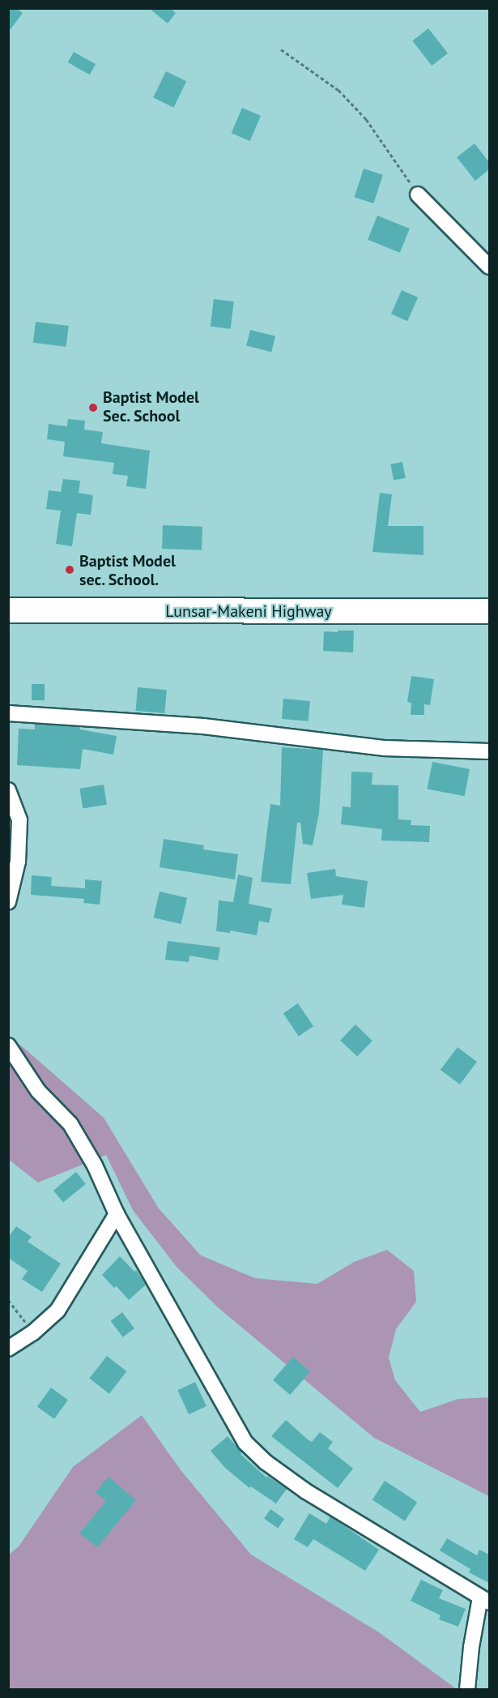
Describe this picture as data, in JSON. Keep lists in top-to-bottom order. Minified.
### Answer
{"streets":{"main road":["Lunsar-Makeni Highway"]},"places":["Baptist Model Sec. School","Baptist Model sec. School."]}
